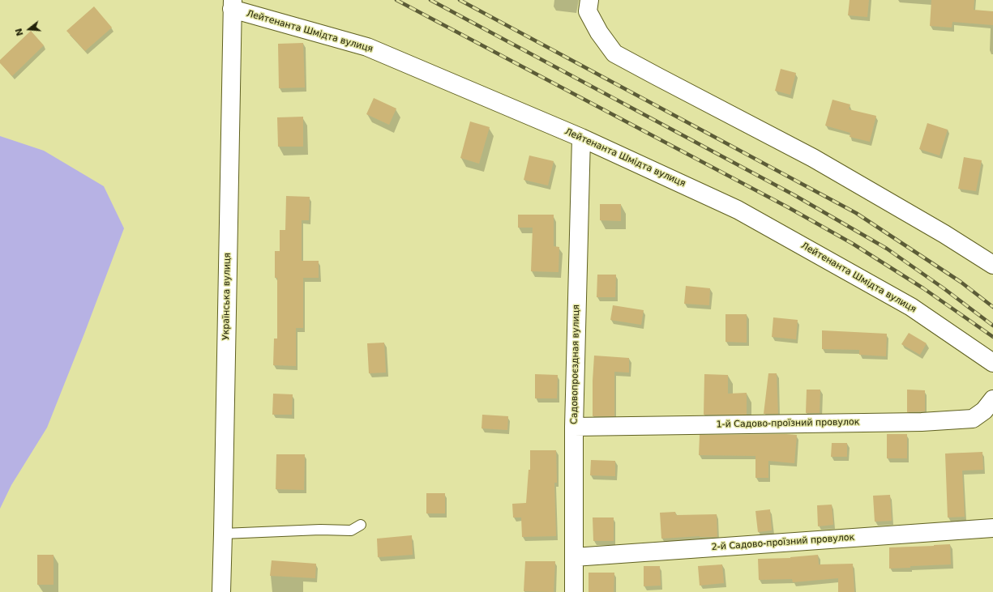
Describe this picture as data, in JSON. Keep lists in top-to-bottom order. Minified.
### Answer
{"streets":{"street":["Лейтенанта Шмідта вулиця","Українська вулиця","Садовопроєздная вулиця","1-й Садово-проїзний провулок","2-й Садово-проїзний провулок"]},"crossings":[["Лейтенанта Шмідта вулиця","Українська вулиця"],["Лейтенанта Шмідта вулиця","Садовопроєздная вулиця"],["Садовопроєздная вулиця","1-й Садово-проїзний провулок"],["Садовопроєздная вулиця","2-й Садово-проїзний провулок"]],"north":"left"}
